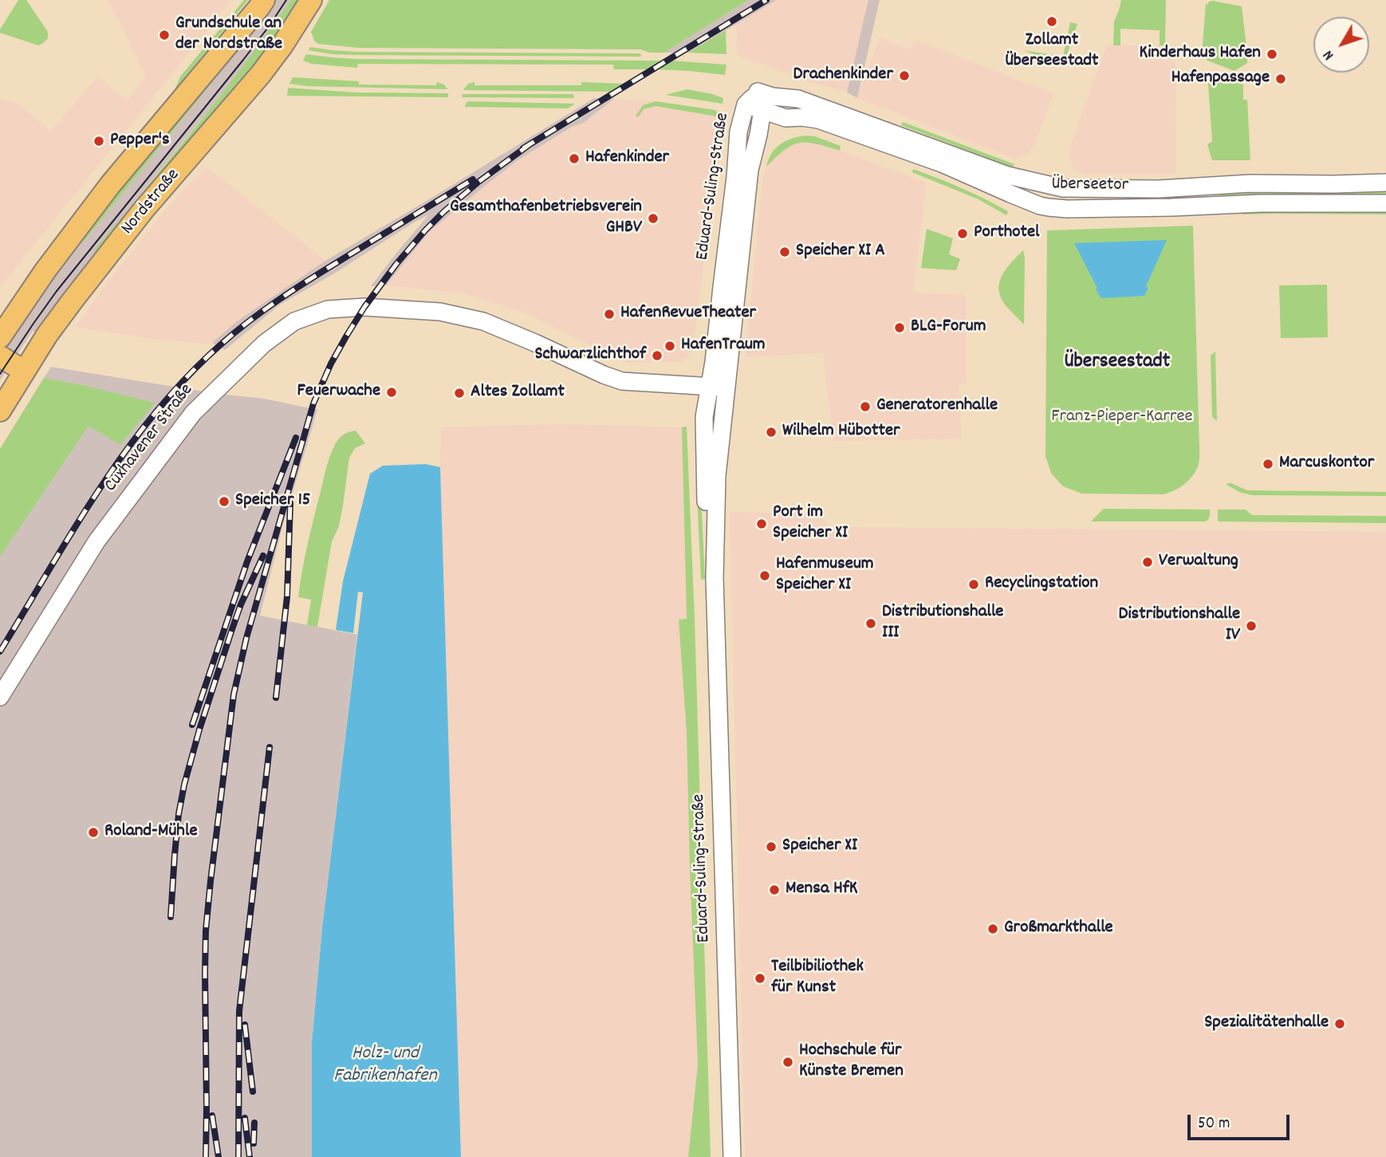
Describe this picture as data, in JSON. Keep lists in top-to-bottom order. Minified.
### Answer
{"streets":{"main road":["Nordstraße"],"street":["Überseetor","Eduard-Suling-Straße","Cuxhavener Straße"]},"crossings":[["Überseetor","Eduard-Suling-Straße"],["Eduard-Suling-Straße","Cuxhavener Straße"]],"districts":["Überseestadt"],"water":["Holz- und Fabrikenhafen"],"parks":["Franz-Pieper-Karree"],"places":["Zollamt Überseestadt","Grundschule an der Nordstraße","Kinderhaus Hafen","Drachenkinder","Hafenpassage","Pepper's","Hafenkinder","Gesamthafenbetriebsverein GHBV","Porthotel","Speicher XI A","HafenRevueTheater","BLG-Forum","HafenTraum","Schwarzlichthof","Feuerwache","Altes Zollamt","Generatorenhalle","Wilhelm Hübotter","Marcuskontor","Speicher 15","Port im Speicher XI","Verwaltung","Hafenmuseum Speicher XI","Recyclingstation","Distributionshalle III","Distributionshalle IV","Roland-Mühle","Speicher XI","Mensa HfK","Großmarkthalle","Teilbibiliothek für Kunst","Spezialitätenhalle","Hochschule für Künste Bremen"],"scale_bar":"50 m","north":"bottom left"}
